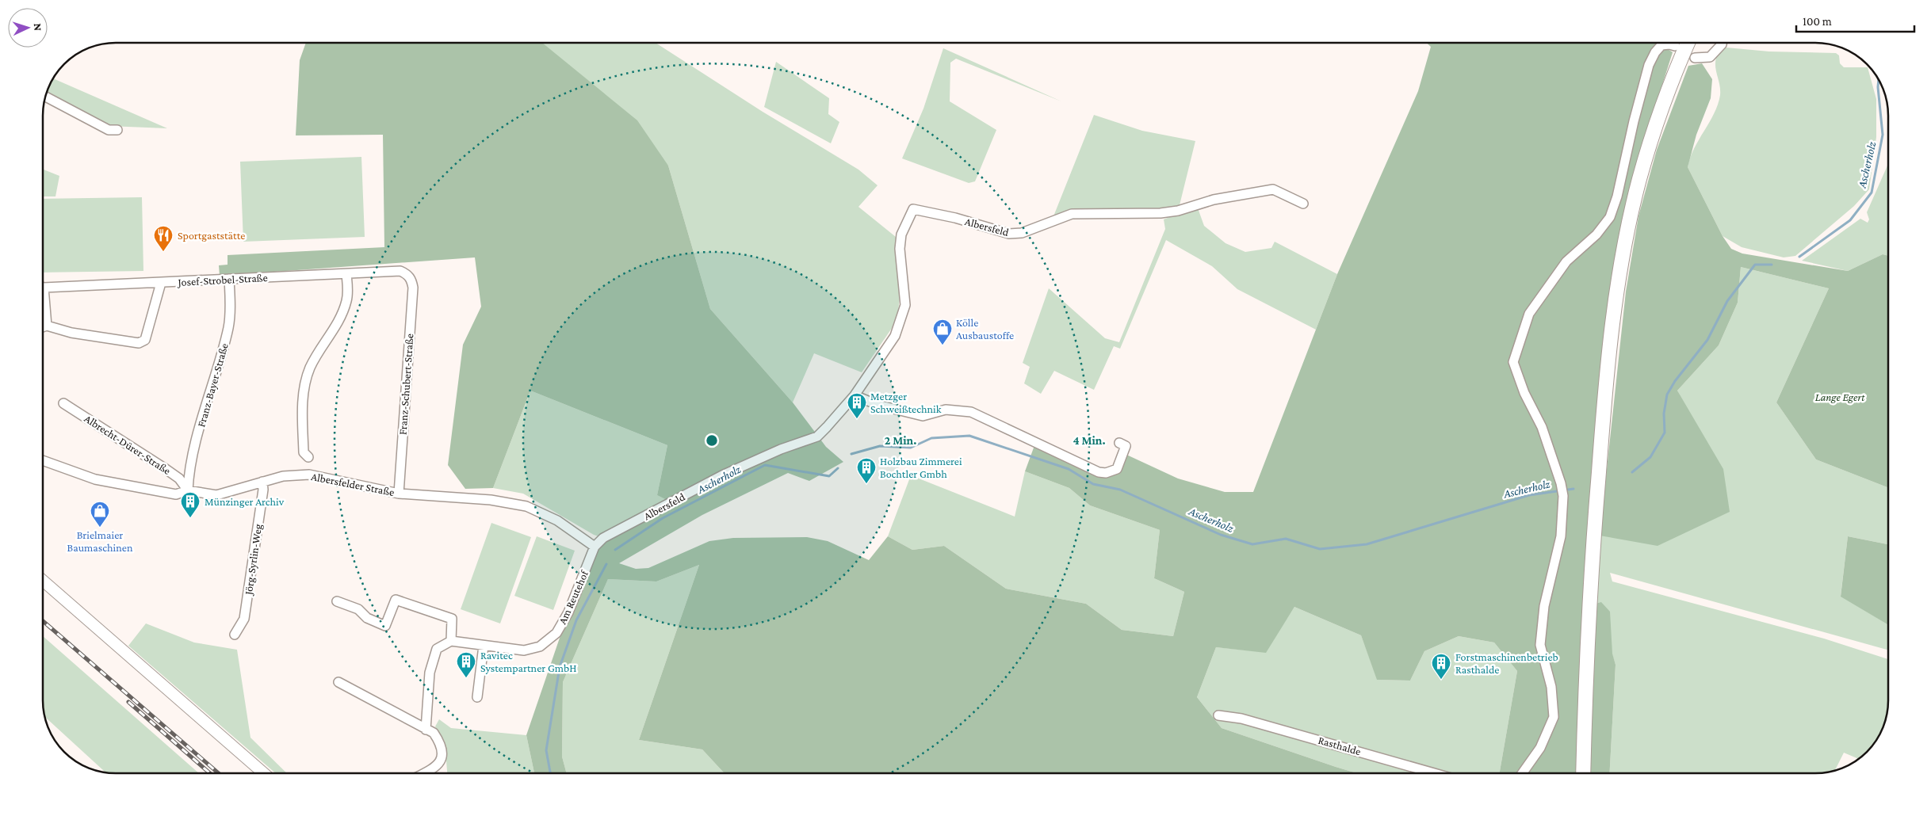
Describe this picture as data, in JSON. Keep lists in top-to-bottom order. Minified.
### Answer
{"streets":{"street":["Albersfeld","Josef-Strobel-Straße","Franz-Schubert-Straße","Franz-Bayer-Straße","Albrecht-Dürer-Straße","Albersfelder Straße","Jörg-Syrlin-Weg","Am Reutehof","Rasthalde"]},"crossings":[["Albersfeld","Albersfelder Straße"],["Albersfeld","Am Reutehof"],["Josef-Strobel-Straße","Franz-Schubert-Straße"],["Josef-Strobel-Straße","Franz-Bayer-Straße"],["Franz-Schubert-Straße","Albersfelder Straße"],["Franz-Bayer-Straße","Albrecht-Dürer-Straße"],["Franz-Bayer-Straße","Albersfelder Straße"],["Albrecht-Dürer-Straße","Albersfelder Straße"],["Albersfelder Straße","Jörg-Syrlin-Weg"],["Albersfelder Straße","Am Reutehof"]],"water":["Ascherholz"],"parks":["Lange Egert"],"places":{"restaurant":["Sportgaststätte"],"shop":["Kölle Ausbaustoffe","Brielmaier Baumaschinen"],"building":["Metzger Schweißtechnik","Holzbau Zimmerei Bochtler Gmbh","Münzinger Archiv","Ravitec Systempartner GmbH","Forstmaschinenbetrieb Rasthalde"]},"scale_bar":"100 m","north":"right","rings":["2 Min.","4 Min."]}
